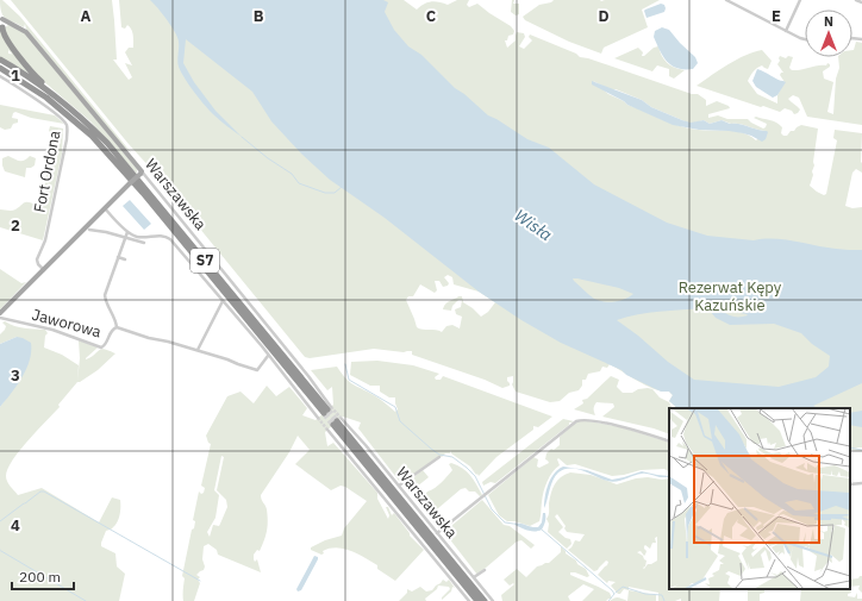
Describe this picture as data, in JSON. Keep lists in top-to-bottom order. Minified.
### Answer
{"streets":{"highway":["S7"],"main road":["Warszawska"],"street":["Fort Ordona","Jaworowa"]},"crossings":[["Warszawska","S7"]],"water":["Wisła"],"parks":["Rezerwat Kępy Kazuńskie"],"scale_bar":"200 m","north":"top","grid":{"columns":["A","B","C","D","E"],"rows":["1","2","3","4"]}}
